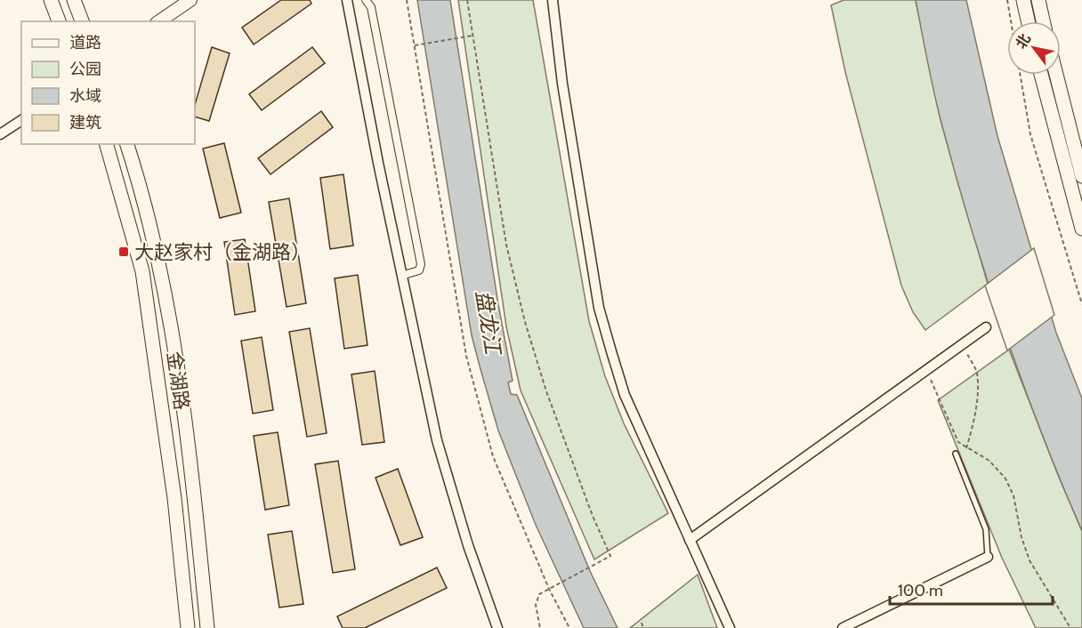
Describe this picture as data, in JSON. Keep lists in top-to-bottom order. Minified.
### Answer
{"streets":{"main road":["金湖路"]},"water":["盘龙江"],"places":{"transit":["大赵家村（金湖路）"]},"legend":["道路","公园","水域","建筑"],"scale_bar":"100 m","north":"top left"}
